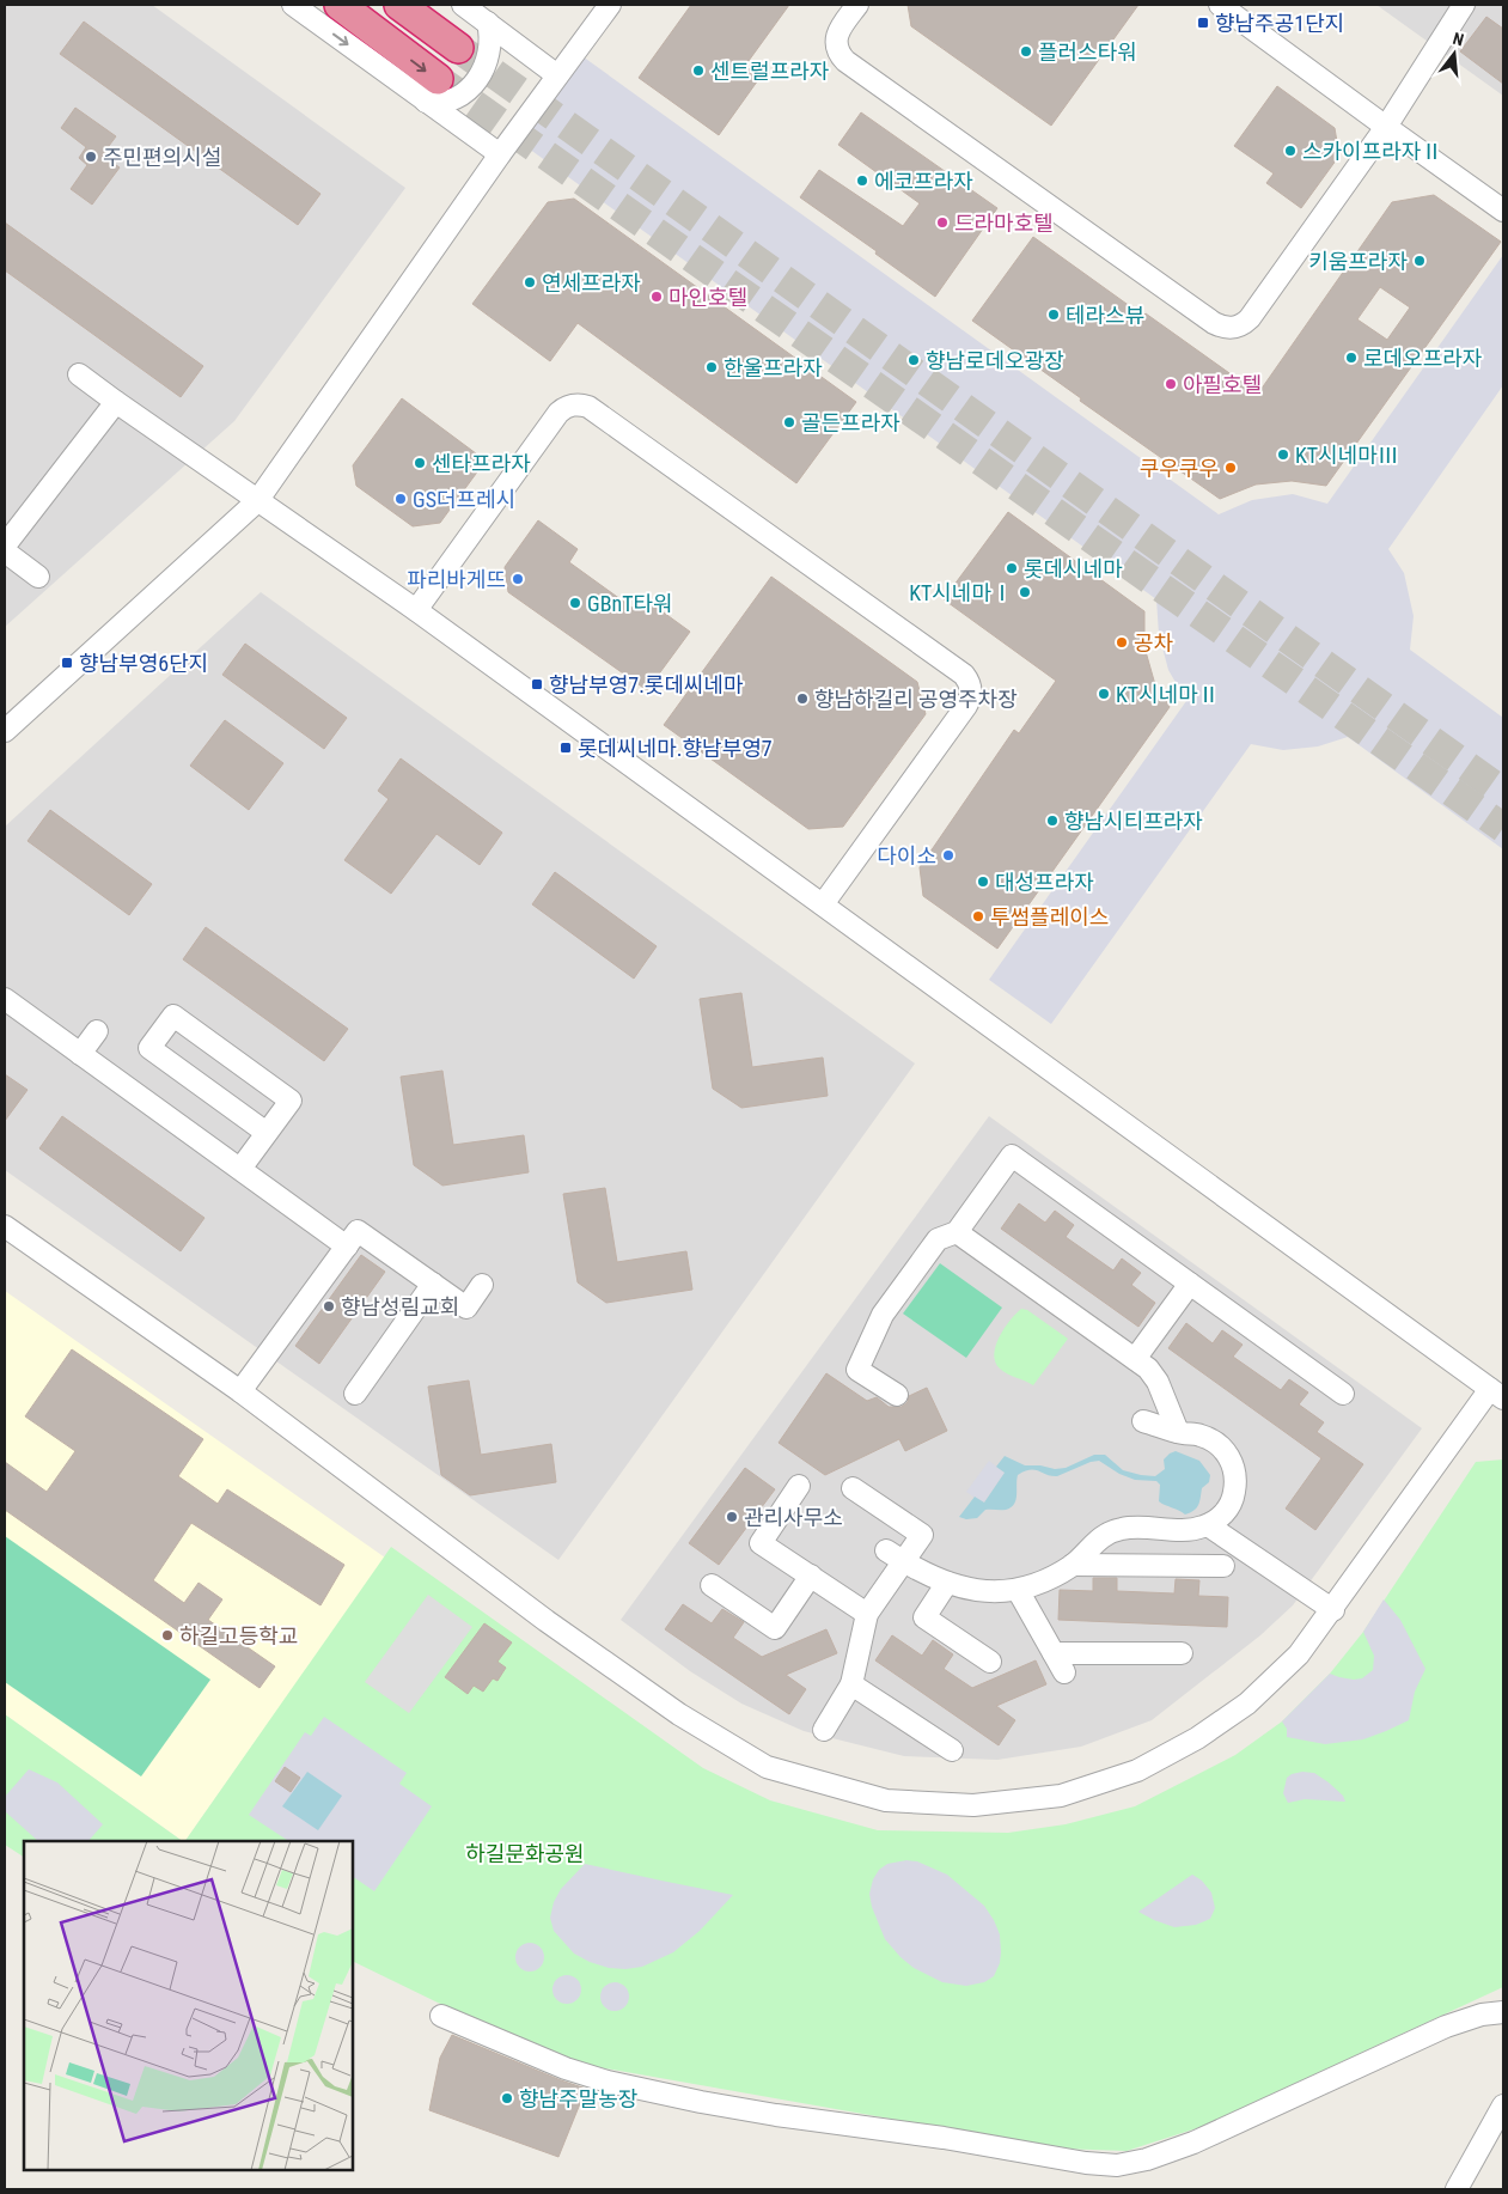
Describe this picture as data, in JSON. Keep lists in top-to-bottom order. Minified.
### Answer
{"parks":["하길문화공원"],"places":{"transit":["향남주공1단지","향남부영6단지","향남부영7.롯데씨네마","롯데씨네마.향남부영7"],"other":["플러스타워","센트럴프라자","스카이프라자Ⅱ","주민편의시설","에코프라자","드라마호텔","키움프라자","연세프라자","마인호텔","테라스뷰","로데오프라자","향남로데오광장","한울프라자","아필호텔","골든프라자","KT시네마Ⅲ","센타프라자","쿠우쿠우","GS더프레시","롯데시네마","파리바게뜨","KT시네마Ⅰ","GBnT타워","공차","KT시네마Ⅱ","향남하길리 공영주차장","향남시티프라자","다이소","대성프라자","투썸플레이스","향남성림교회","관리사무소","하길고등학교","향남주말농장"]},"north":"top"}
